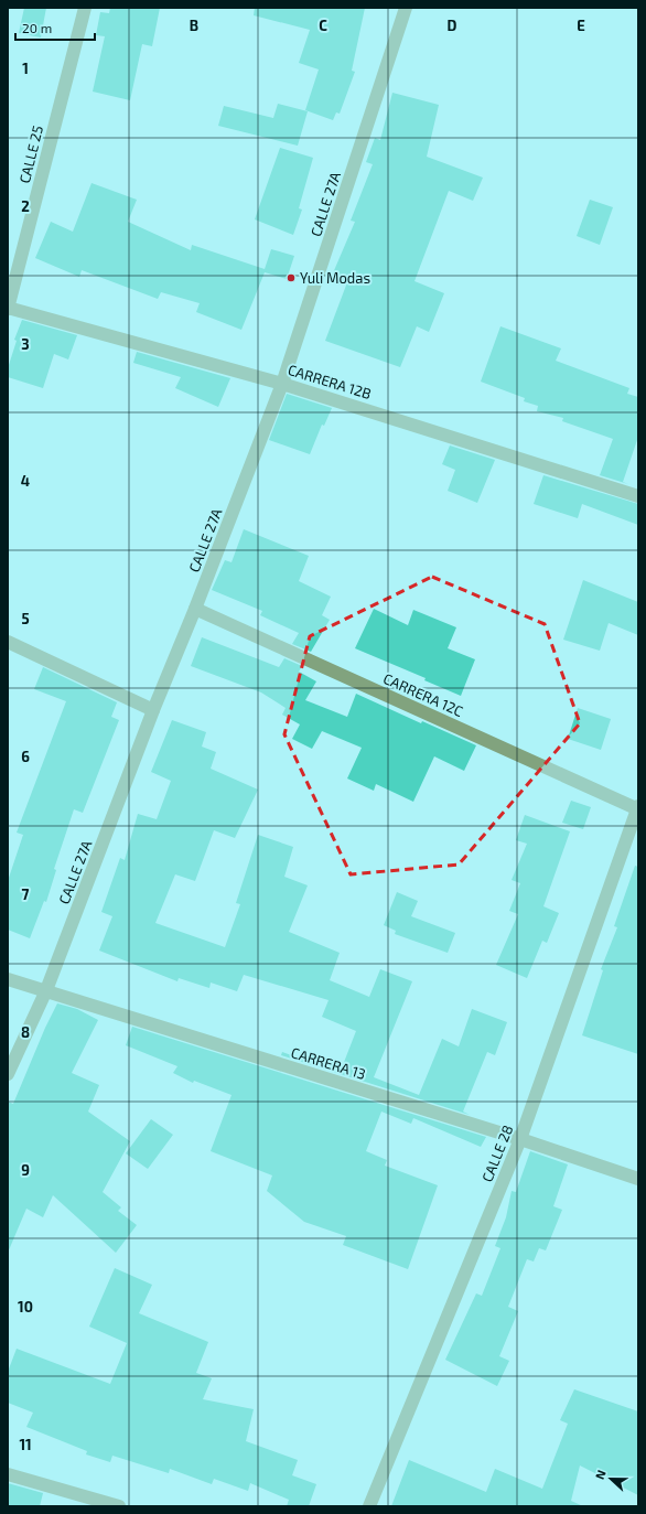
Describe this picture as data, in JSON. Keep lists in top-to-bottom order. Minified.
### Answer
{"streets":{"street":["CALLE 25","CALLE 27A","CARRERA 12B","CARRERA 12C","CARRERA 13","CALLE 28"]},"crossings":[["CALLE 25","CARRERA 12B"],["CALLE 27A","CARRERA 12B"],["CALLE 27A","CARRERA 12C"],["CALLE 27A","CARRERA 13"],["CARRERA 12C","CALLE 28"],["CARRERA 13","CALLE 28"]],"places":["Yuli Modas"],"scale_bar":"20 m","north":"left","grid":{"columns":["B","C","D","E"],"rows":["1","2","3","4","5","6","7","8","9","10","11"]}}
